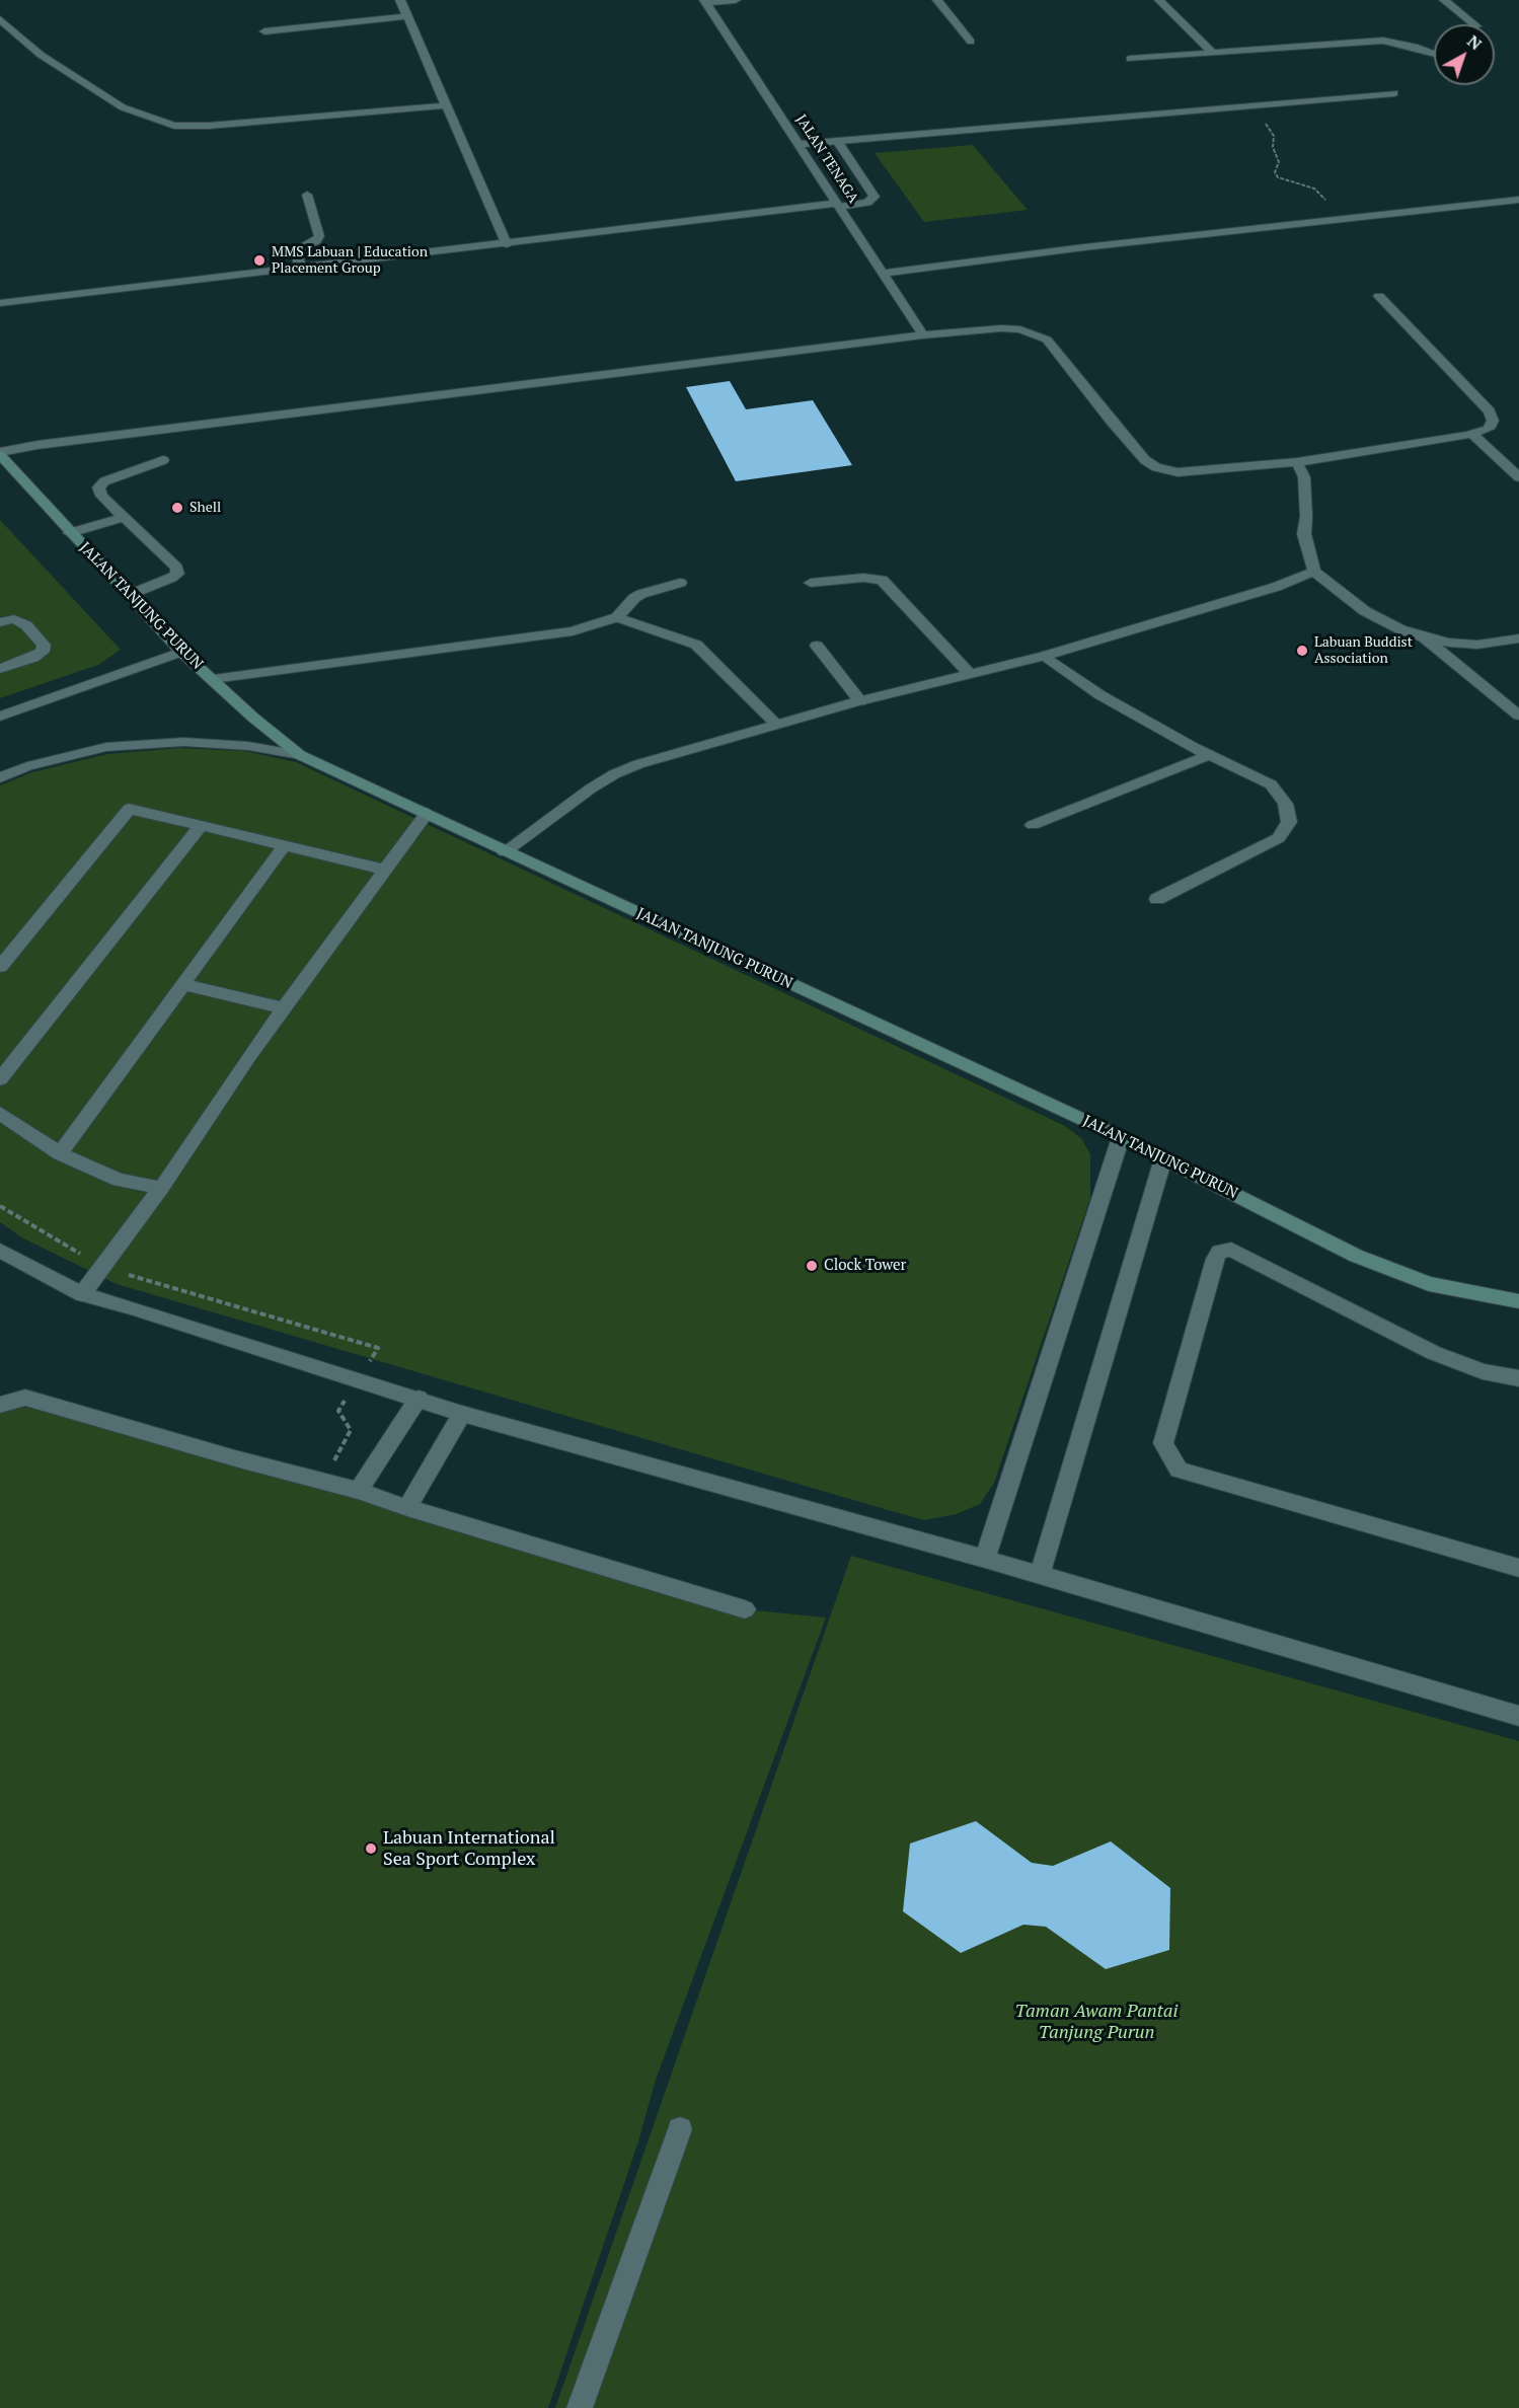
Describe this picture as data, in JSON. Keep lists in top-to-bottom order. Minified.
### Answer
{"streets":{"street":["JALAN TENAGA","JALAN TANJUNG PURUN"]},"parks":["Taman Awam Pantai Tanjung Purun"],"places":["MMS Labuan | Education Placement Group","Shell","Labuan Buddist Association","Clock Tower","Labuan International Sea Sport Complex"],"north":"top right"}
